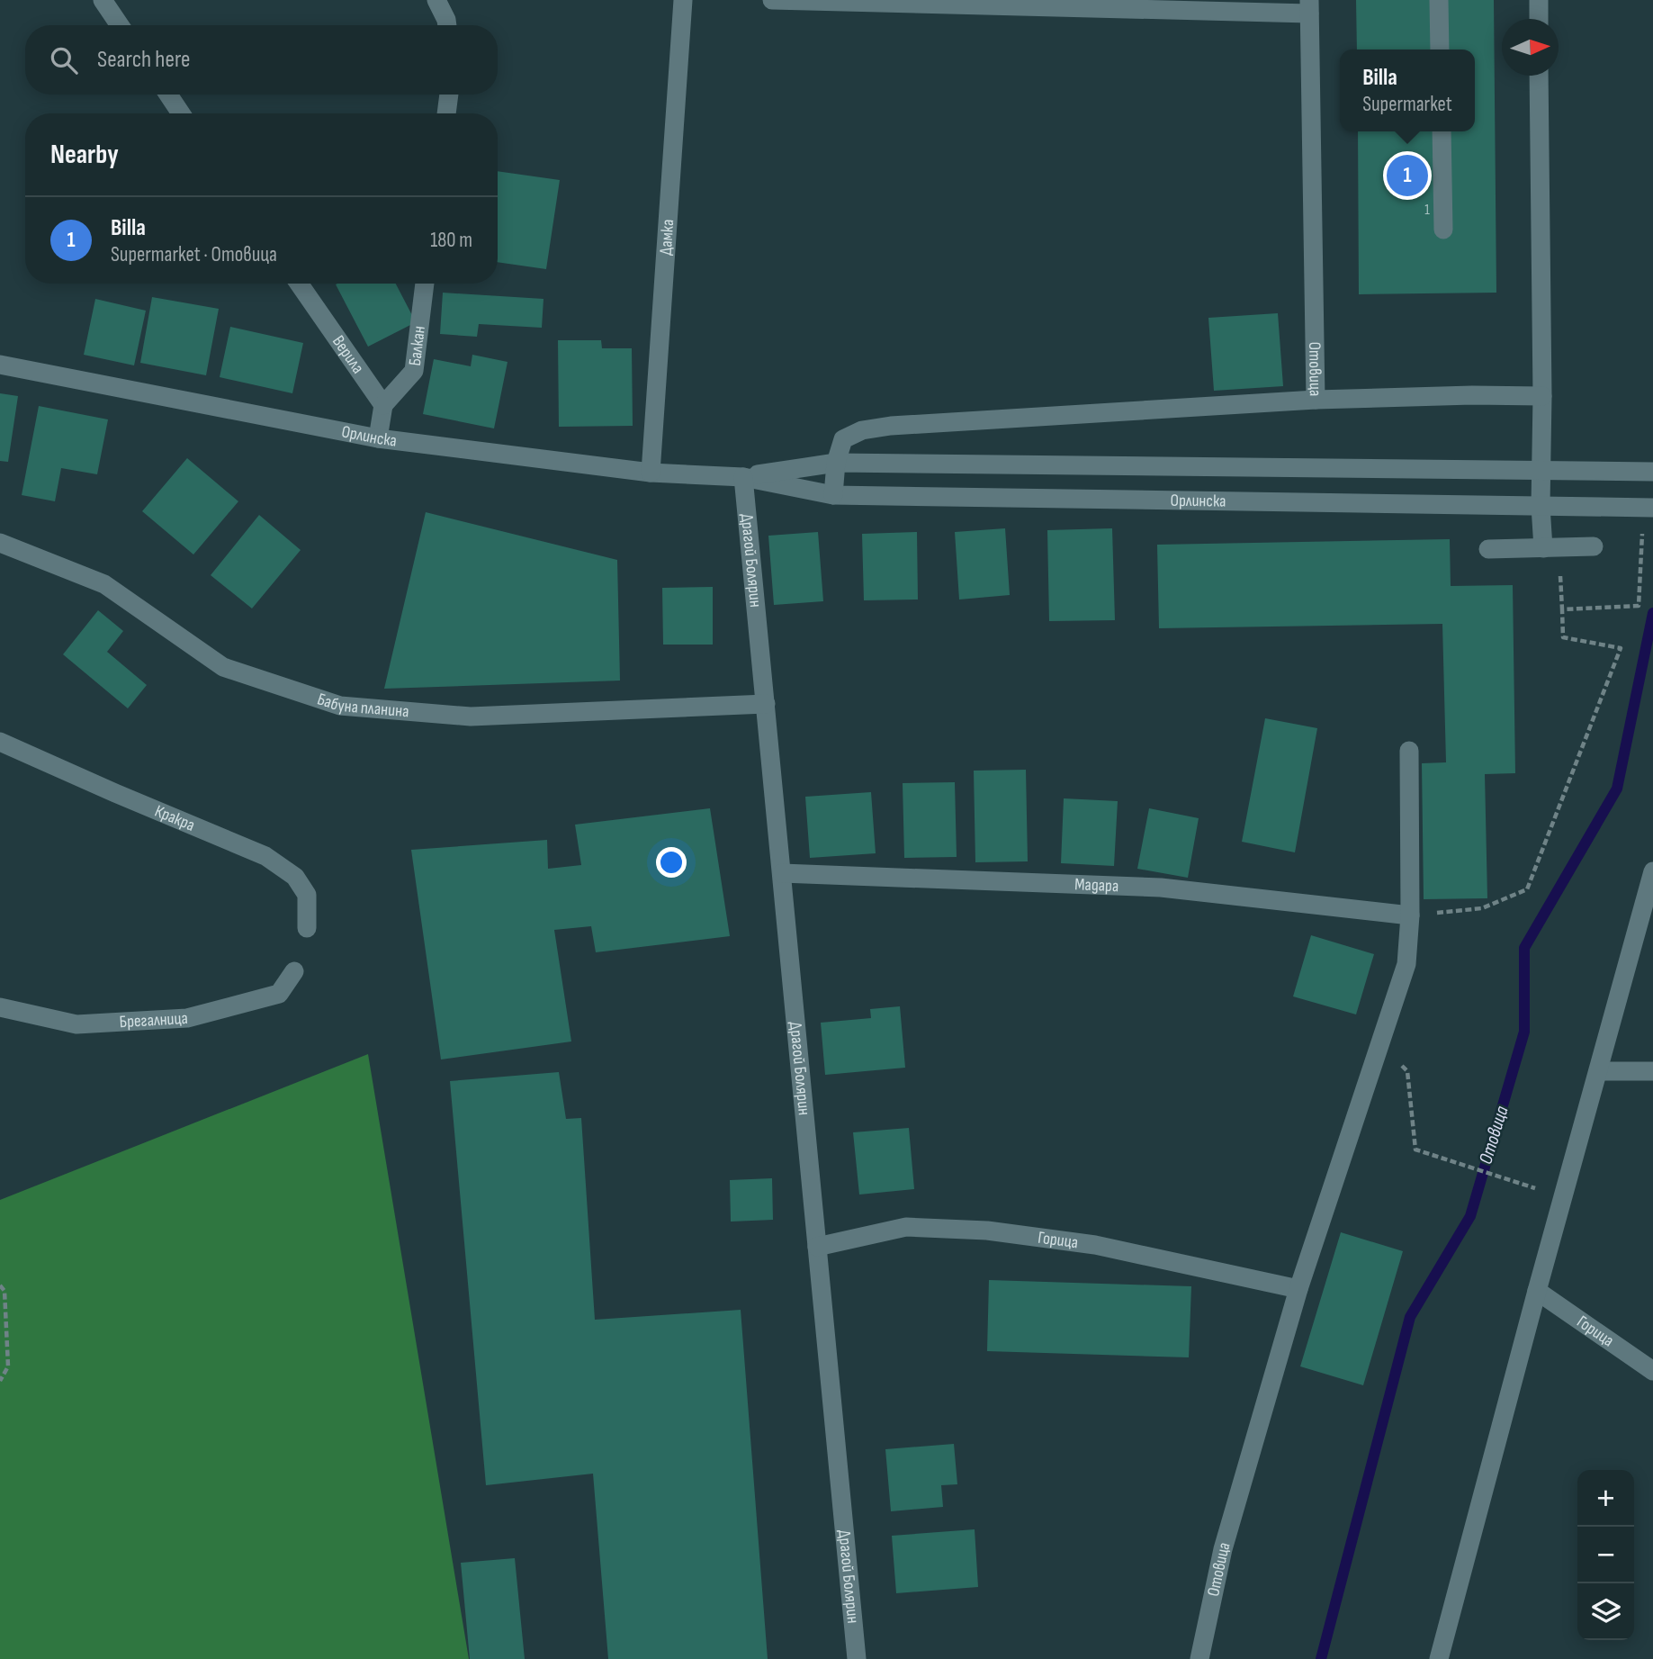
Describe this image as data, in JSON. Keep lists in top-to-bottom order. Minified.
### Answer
{"streets":{"street":["Дамка","Балкан","Верила","Отовица","Орлинска","Драгой Болярин","Бабуна планина","Кракра","Мадара","Брегалница","Горица"]},"crossings":[["Дамка","Орлинска"],["Балкан","Верила"],["Отовица","Мадара"],["Отовица","Горица"],["Орлинска","Драгой Болярин"],["Драгой Болярин","Бабуна планина"],["Драгой Болярин","Мадара"],["Драгой Болярин","Горица"]],"water":["Отовица"],"house_numbers":["1"],"north":"right","page":{"search":"Search here","popup":["Billa","Supermarket"],"heading":"Nearby","pins":"1","list":[{"mark":"1","name":"Billa","note":"Supermarket · Отовица","value":"180 m"}],"map_buttons":["+","−"]}}
